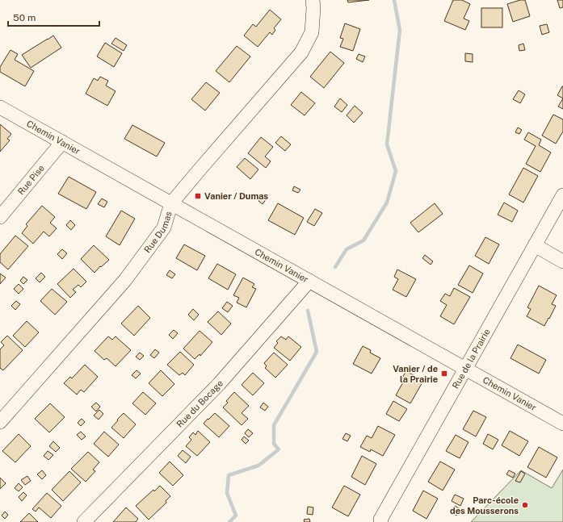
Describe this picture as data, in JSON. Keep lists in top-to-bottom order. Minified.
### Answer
{"streets":{"street":["Chemin Vanier","Rue Pise","Rue Dumas","Rue de la Prairie","Rue du Bocage"]},"crossings":[["Chemin Vanier","Rue Pise"],["Chemin Vanier","Rue Dumas"],["Chemin Vanier","Rue de la Prairie"],["Chemin Vanier","Rue du Bocage"]],"places":{"transit":["Vanier / Dumas","Vanier / de la Prairie"],"other":["Parc-école des Mousserons"]},"scale_bar":"50 m"}
